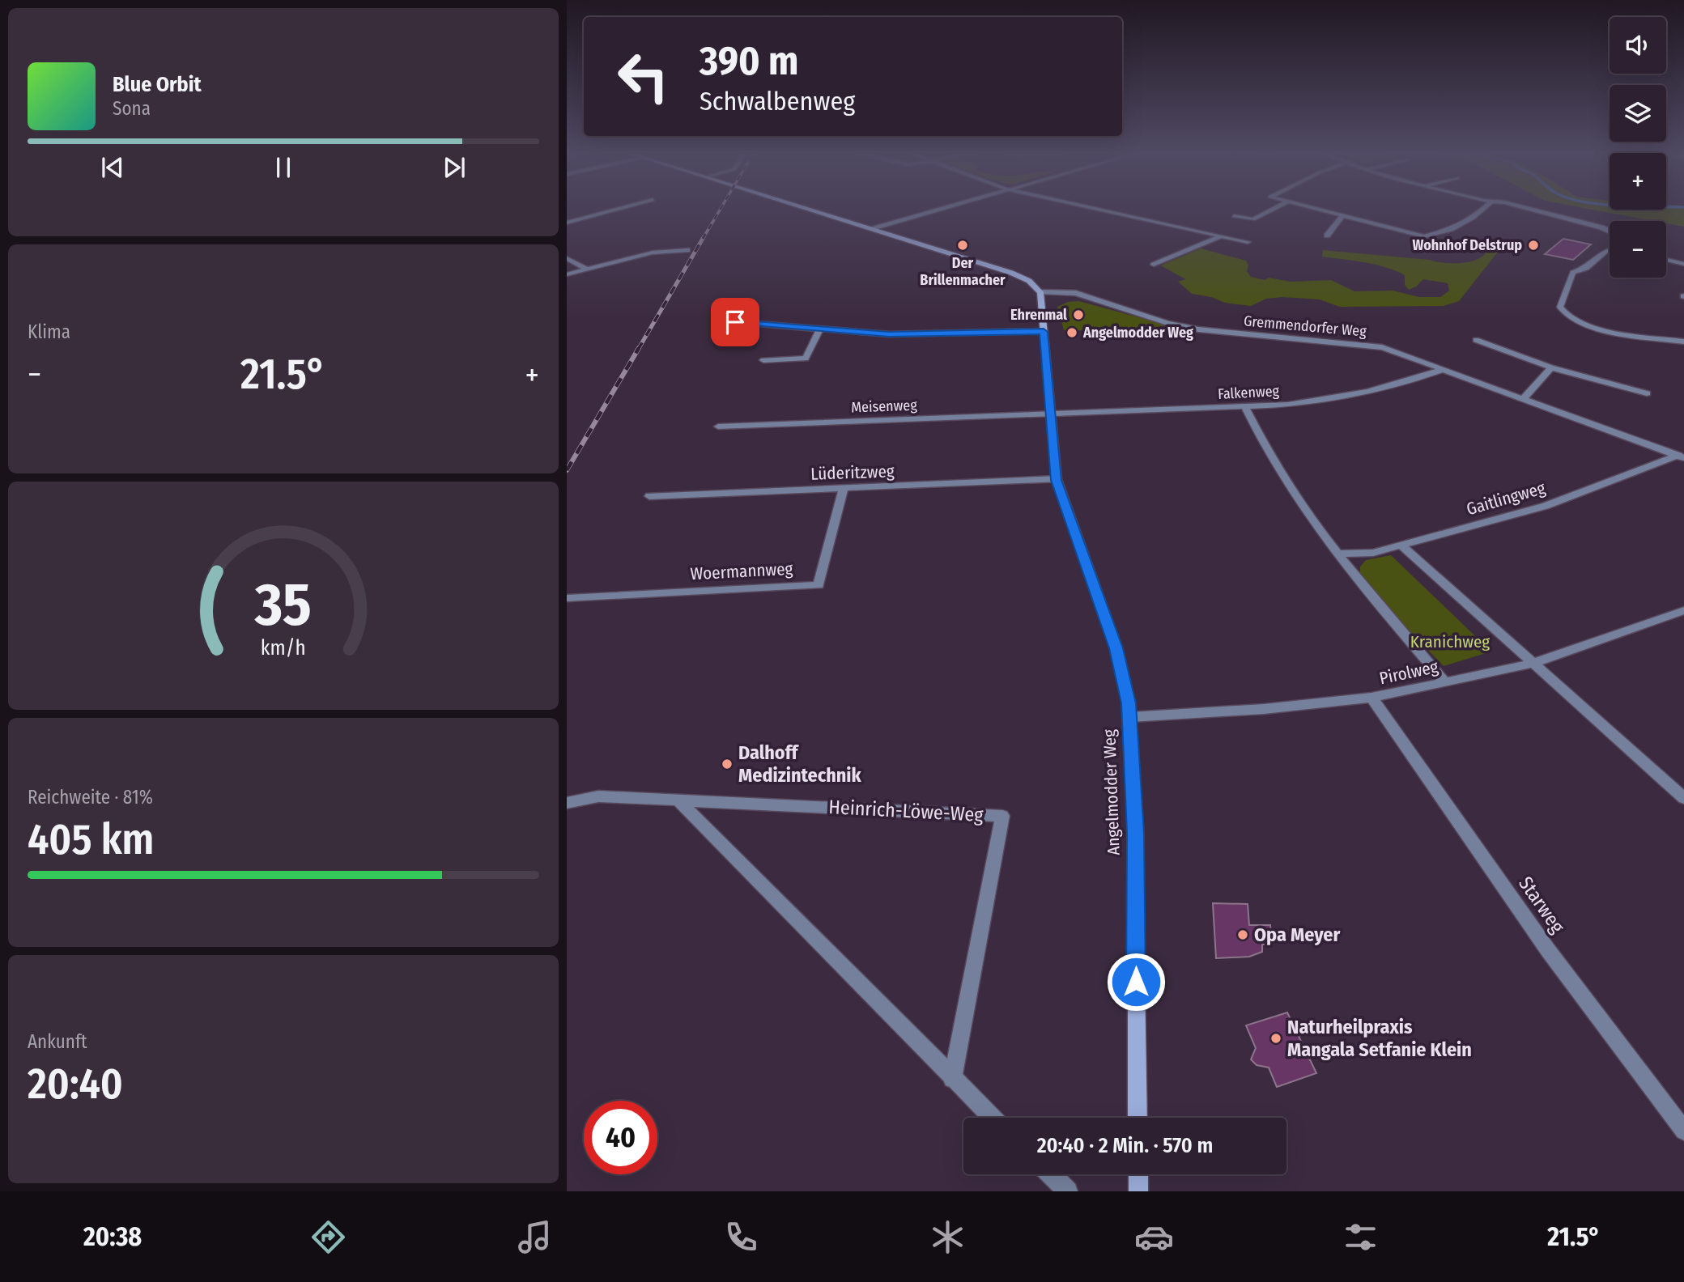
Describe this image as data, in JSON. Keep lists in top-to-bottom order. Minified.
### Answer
{"streets":{"street":["Gremmendorfer Weg","Falkenweg","Meisenweg","Lüderitzweg","Gaitlingweg","Woermannweg","Pirolweg","Angelmodder Weg","Heinrich-Löwe-Weg","Starweg"]},"crossings":[["Gremmendorfer Weg","Falkenweg"],["Gremmendorfer Weg","Gaitlingweg"],["Gremmendorfer Weg","Angelmodder Weg"],["Falkenweg","Meisenweg"],["Falkenweg","Angelmodder Weg"],["Meisenweg","Angelmodder Weg"],["Lüderitzweg","Woermannweg"],["Lüderitzweg","Angelmodder Weg"],["Pirolweg","Angelmodder Weg"],["Pirolweg","Starweg"]],"parks":["Kranichweg"],"places":["Der Brillenmacher","Wohnhof Delstrup","Ehrenmal","Angelmodder Weg","Dalhoff Medizintechnik","Opa Meyer","Naturheilpraxis Mangala Setfanie Klein"],"page":{"map_buttons":["+","−"],"turn":["390 m","Schwalbenweg"],"song":["Blue Orbit","Sona"],"tile":["Klima",["Reichweite · 81%","405 km"],["Ankunft","20:40"]],"heat":["−","21.5°","+"],"limit":"40","trip":"20:40 · 2 Min. · 570 m","tabs":["20:38","21.5°"],"gauge":["35","km/h"]}}
